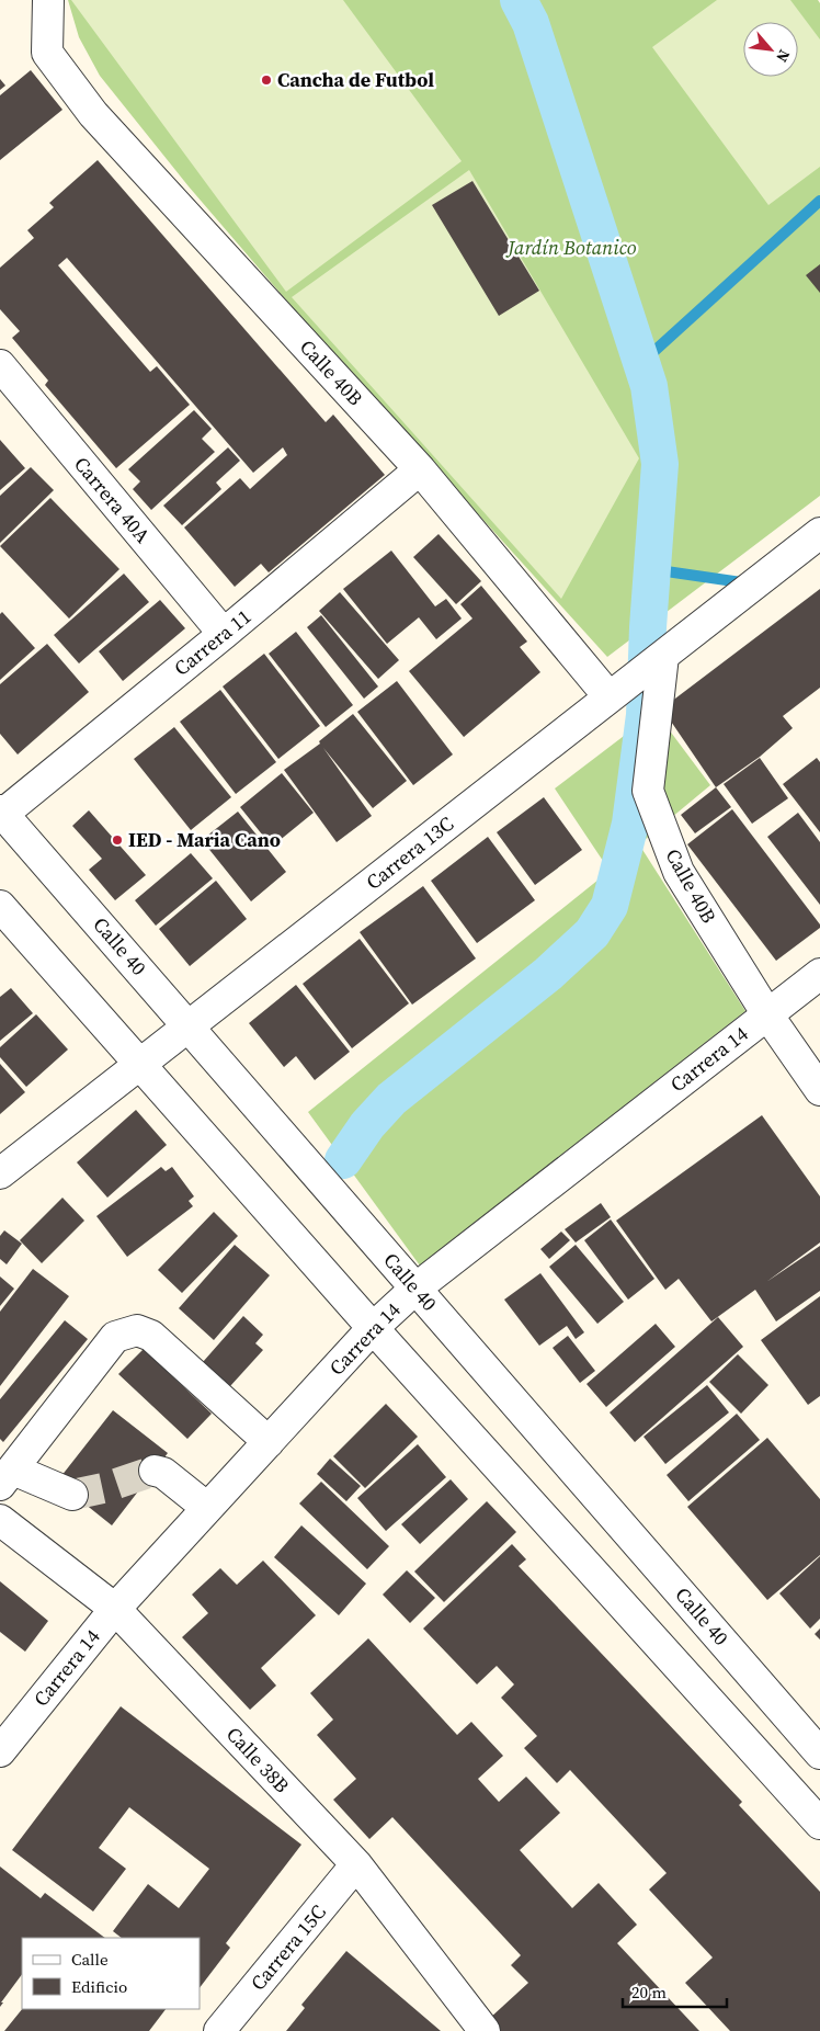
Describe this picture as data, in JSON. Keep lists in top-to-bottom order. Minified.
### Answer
{"streets":{"street":["Calle 40B","Carrera 40A","Carrera 11","Carrera 13C","Calle 40","Carrera 14","Calle 38B","Carrera 15C"]},"crossings":[["Calle 40B","Carrera 11"],["Calle 40B","Carrera 13C"],["Calle 40B","Carrera 14"],["Carrera 40A","Carrera 11"],["Carrera 11","Calle 40"],["Carrera 13C","Calle 40"],["Calle 40","Carrera 14"],["Carrera 14","Calle 38B"],["Calle 38B","Carrera 15C"]],"parks":["Jardín Botanico"],"places":["Cancha de Futbol","IED - Maria Cano"],"legend":["Calle","Edificio"],"scale_bar":"20 m","north":"bottom right"}
